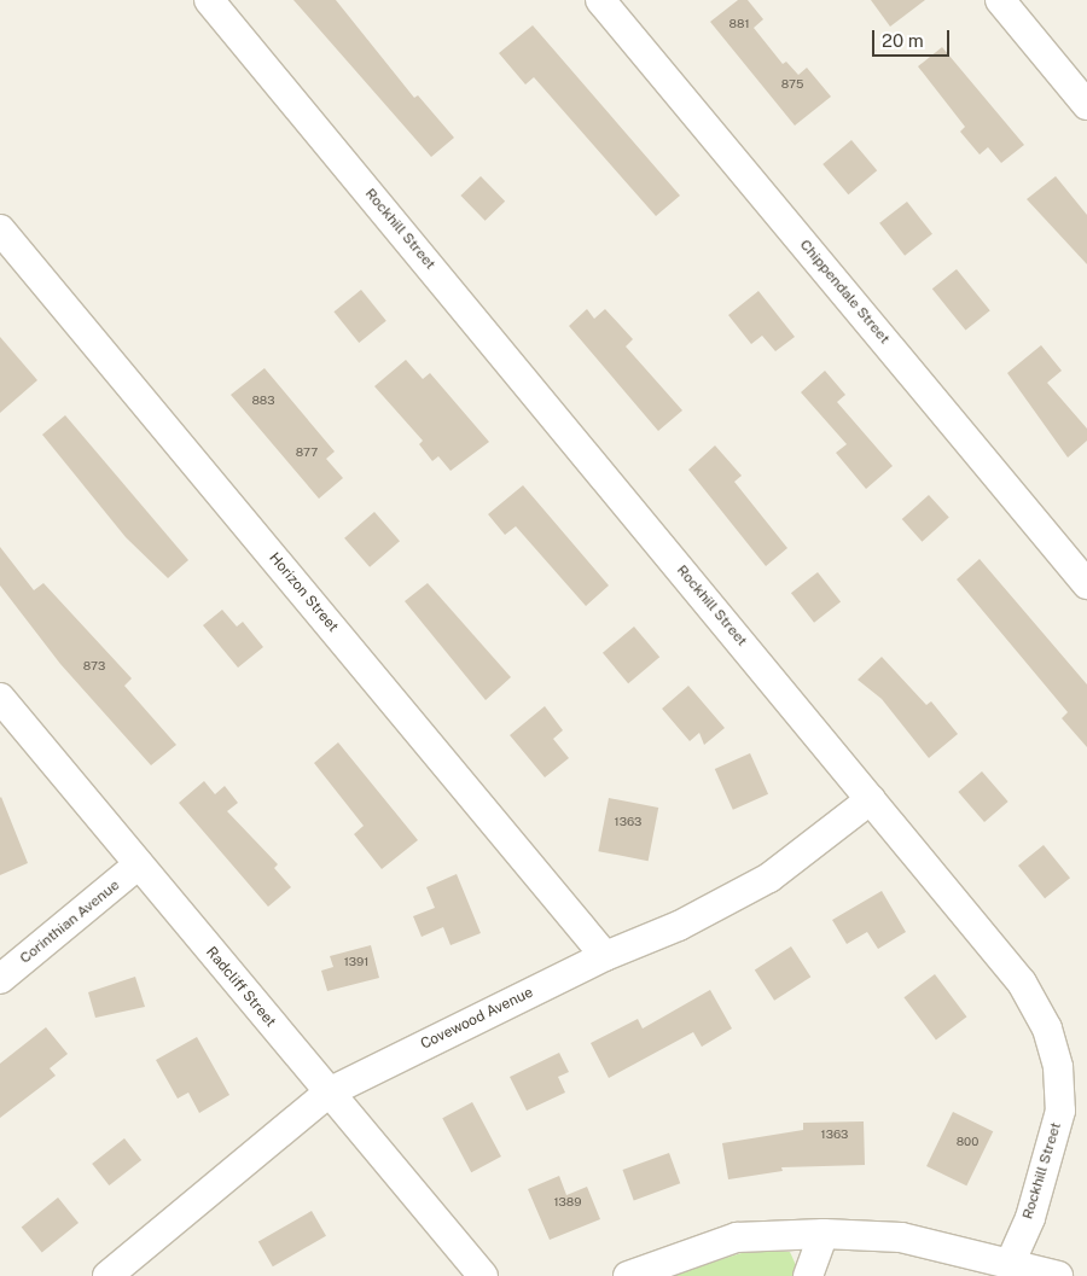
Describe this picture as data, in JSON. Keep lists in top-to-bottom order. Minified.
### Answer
{"streets":{"street":["Rockhill Street","Chippendale Street","Horizon Street","Corinthian Avenue","Radcliff Street","Covewood Avenue"]},"crossings":[["Rockhill Street","Covewood Avenue"],["Horizon Street","Covewood Avenue"],["Corinthian Avenue","Radcliff Street"],["Radcliff Street","Covewood Avenue"]],"house_numbers":["881","875","883","877","873","1363","1391","1363","800","1389"],"scale_bar":"20 m"}
